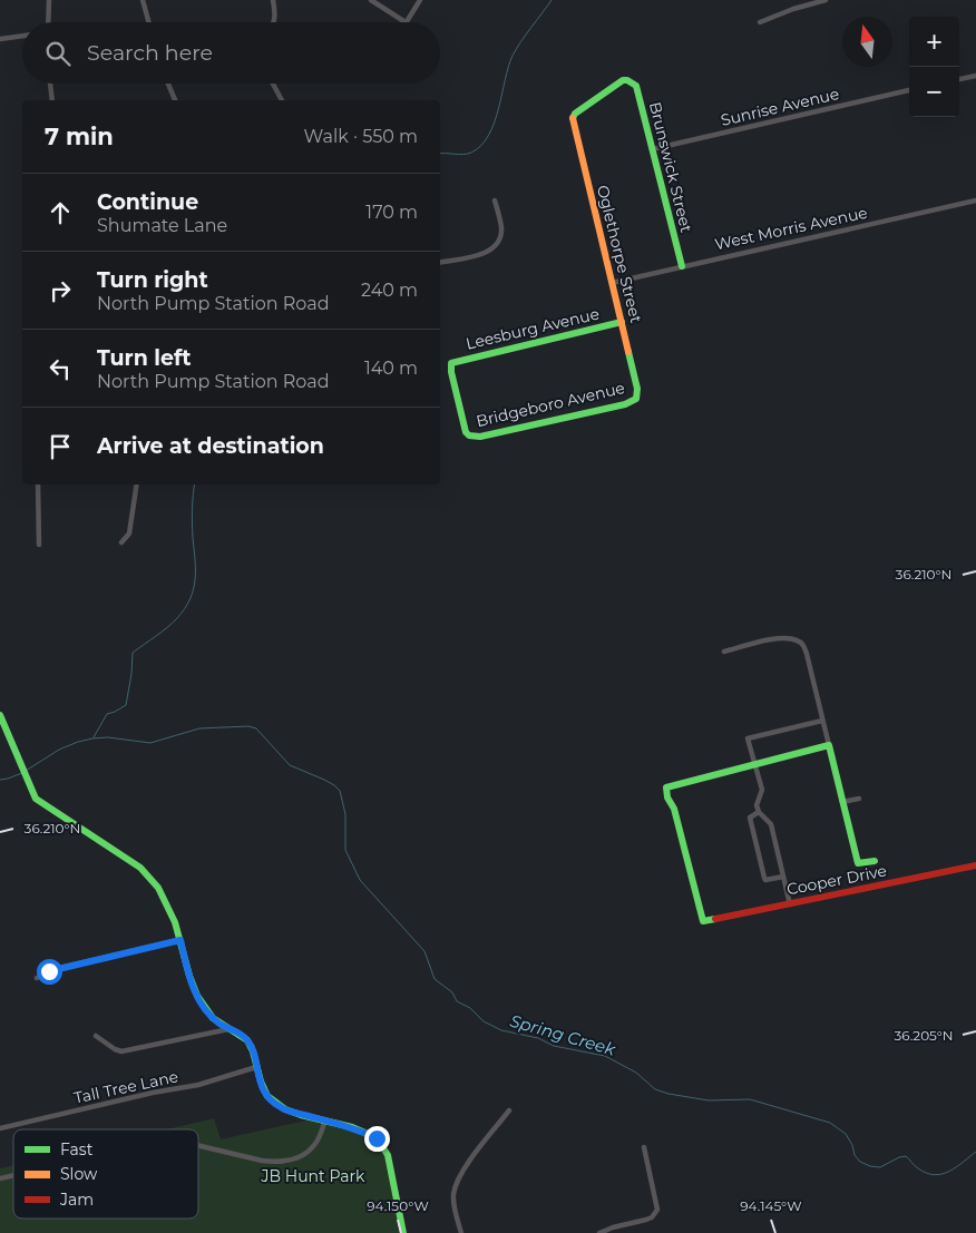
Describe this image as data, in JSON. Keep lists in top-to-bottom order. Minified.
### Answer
{"streets":{"street":["Sunrise Avenue","Brunswick Street","West Morris Avenue","Oglethorpe Street","Leesburg Avenue","Bridgeboro Avenue","Cooper Drive","Tall Tree Lane"]},"crossings":[["Sunrise Avenue","Brunswick Street"],["Brunswick Street","West Morris Avenue"],["Brunswick Street","Oglethorpe Street"],["West Morris Avenue","Oglethorpe Street"],["Oglethorpe Street","Leesburg Avenue"],["Oglethorpe Street","Bridgeboro Avenue"],["Leesburg Avenue","Bridgeboro Avenue"]],"water":["Spring Creek"],"parks":["JB Hunt Park"],"legend":["Fast","Slow","Jam"],"north":"top","page":{"map_buttons":["+","−"],"search":"Search here","heading":["7 min","Walk · 550 m"],"list":[["Continue","Shumate Lane","170 m"],["Turn right","North Pump Station Road","240 m"],["Turn left","North Pump Station Road","140 m"],"Arrive at destination"]},"coordinates":["36.210°N","36.205°N","94.150°W","94.145°W"]}
